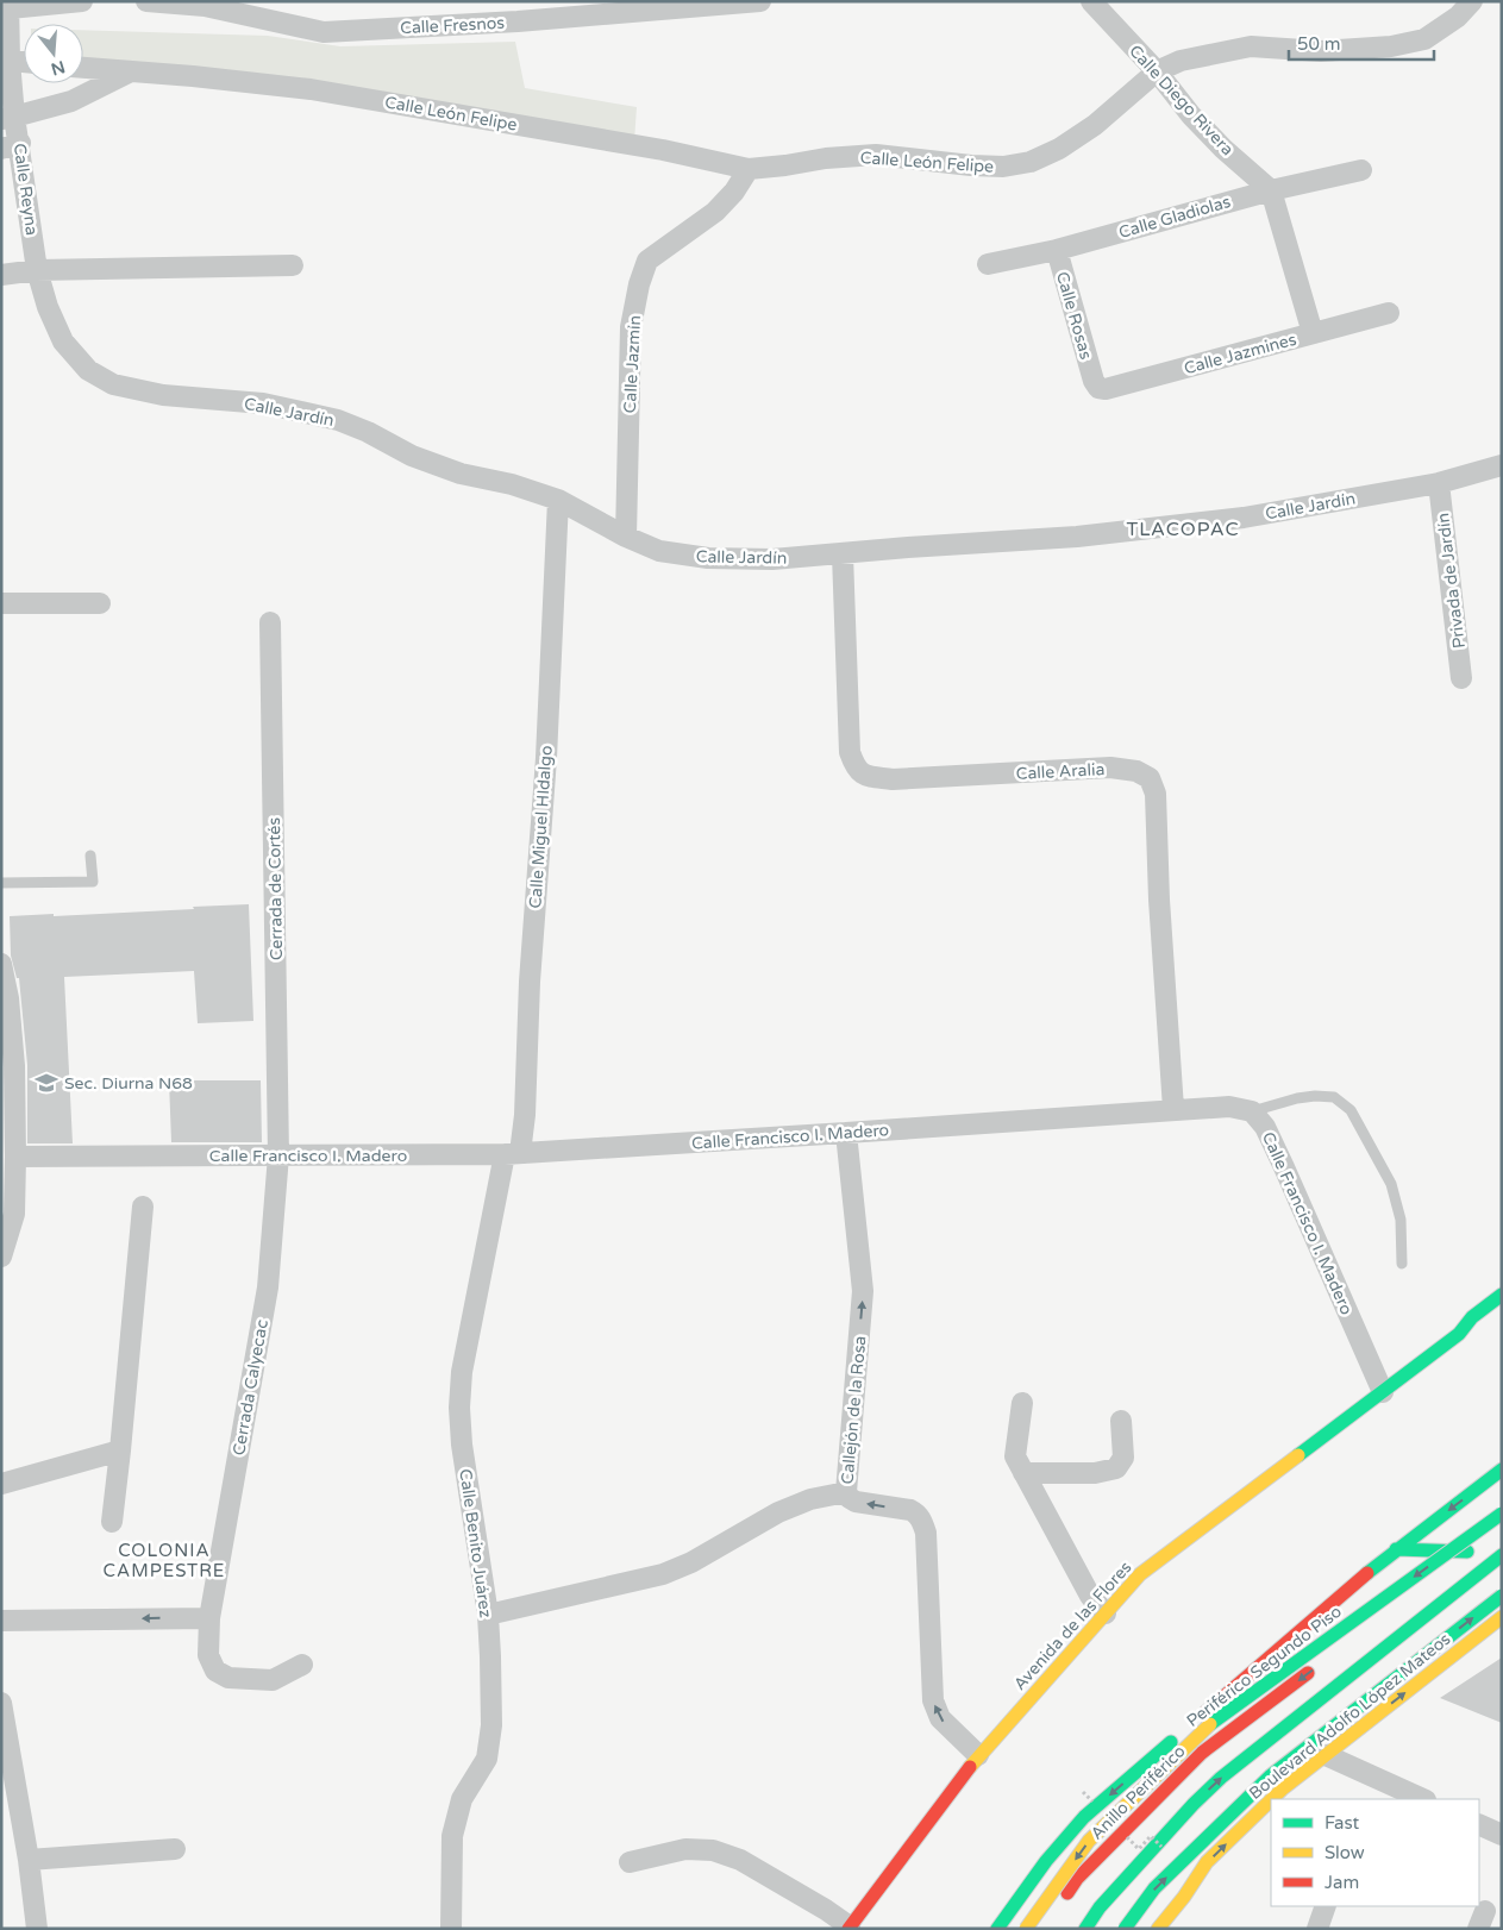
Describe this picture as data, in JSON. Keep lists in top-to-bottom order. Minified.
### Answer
{"streets":{"main road":["Avenida de las Flores","Periférico Segundo Piso","Boulevard Adolfo López Mateos","Anillo Periférico"],"street":["Calle Fresnos","Calle Diego Rivera","Calle León Felipe","Calle Reyna","Calle Gladiolas","Calle Rosas","Calle Jazmines","Calle Jazmín","Calle Jardín","Privada de Jardín","Calle Aralia","Calle Miguel HIdalgo","Cerrada de Cortés","Calle Francisco I. Madero","Cerrada Calyecac","Callejón de la Rosa","Calle Benito Juárez"]},"crossings":[["Calle Diego Rivera","Calle León Felipe"],["Calle Diego Rivera","Calle Gladiolas"],["Calle León Felipe","Calle Reyna"],["Calle León Felipe","Calle Jazmín"],["Calle Reyna","Calle Jardín"],["Calle Gladiolas","Calle Rosas"],["Calle Rosas","Calle Jazmines"],["Calle Jazmín","Calle Jardín"],["Calle Jardín","Privada de Jardín"],["Calle Jardín","Calle Aralia"],["Calle Jardín","Calle Miguel HIdalgo"],["Calle Aralia","Calle Francisco I. Madero"],["Calle Miguel HIdalgo","Calle Francisco I. Madero"],["Calle Miguel HIdalgo","Calle Benito Juárez"],["Cerrada de Cortés","Calle Francisco I. Madero"],["Cerrada de Cortés","Cerrada Calyecac"],["Calle Francisco I. Madero","Cerrada Calyecac"],["Calle Francisco I. Madero","Callejón de la Rosa"],["Calle Francisco I. Madero","Calle Benito Juárez"],["Calle Francisco I. Madero","Avenida de las Flores"],["Callejón de la Rosa","Avenida de las Flores"]],"districts":["TLACOPAC","COLONIA CAMPESTRE"],"places":{"school or university":["Sec. Diurna N68"]},"legend":["Fast","Slow","Jam"],"scale_bar":"50 m","north":"bottom"}
